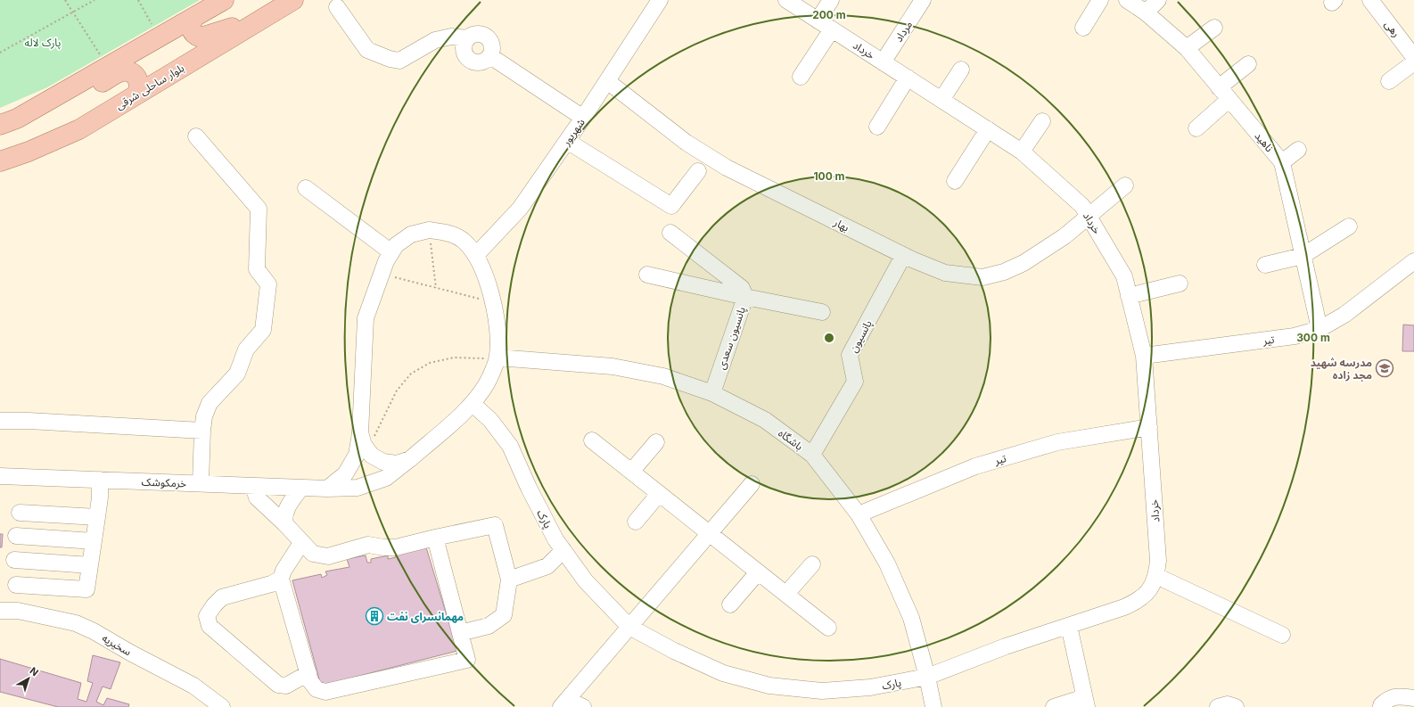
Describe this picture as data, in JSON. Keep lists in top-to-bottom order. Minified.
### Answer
{"streets":{"main road":["بلوار ساحلی شرقی"],"street":["رهی","مرداد","خرداد","شهریور","ناهید","بهار","پانسیون","پانسیون سعدی","تیر","باشگاه","خرمکوشک","پارک","سخیریه"]},"crossings":[["مرداد","خرداد"],["خرداد","بهار"],["خرداد","تیر"],["خرداد","پارک"],["شهریور","بهار"],["ناهید","تیر"],["بهار","پانسیون"],["پانسیون","باشگاه"],["پانسیون سعدی","باشگاه"],["تیر","باشگاه"],["باشگاه","خرمکوشک"],["باشگاه","پارک"],["خرمکوشک","پارک"]],"parks":["پارک لاله"],"places":{"school or university":["مدرسه شهید مجد زاده"],"building":["مهمانسرای نفت"]},"north":"top right","rings":["200 m","100 m","300 m"]}
